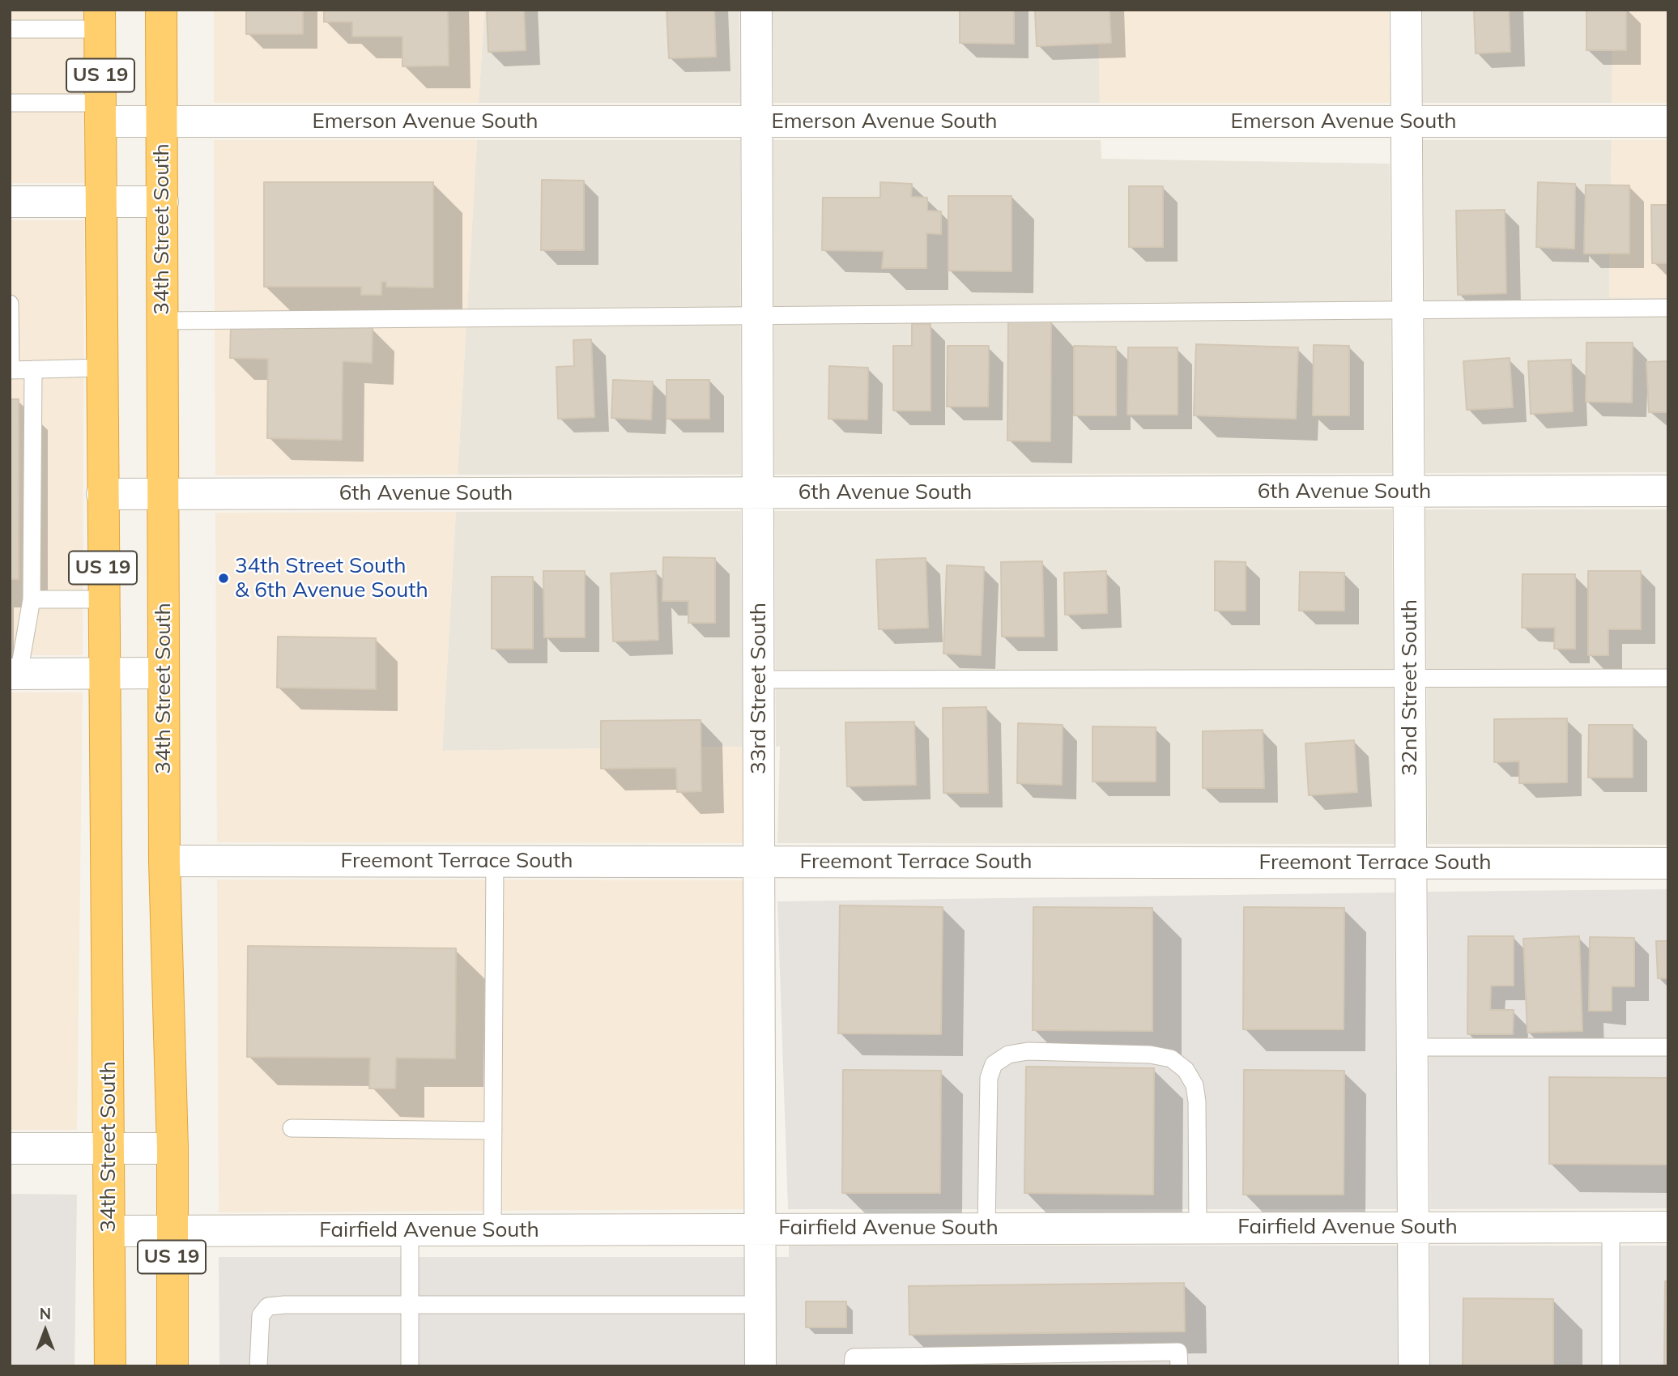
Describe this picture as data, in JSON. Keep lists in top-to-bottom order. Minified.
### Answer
{"streets":{"highway":["US 19","34th Street South"],"street":["Emerson Avenue South","6th Avenue South","32nd Street South","33rd Street South","Freemont Terrace South","Fairfield Avenue South"]},"crossings":[["Emerson Avenue South","34th Street South"],["Emerson Avenue South","32nd Street South"],["Emerson Avenue South","33rd Street South"],["34th Street South","6th Avenue South"],["34th Street South","Freemont Terrace South"],["34th Street South","Fairfield Avenue South"],["6th Avenue South","32nd Street South"],["6th Avenue South","33rd Street South"],["32nd Street South","Freemont Terrace South"],["32nd Street South","Fairfield Avenue South"],["33rd Street South","Freemont Terrace South"],["33rd Street South","Fairfield Avenue South"]],"places":["34th Street South & 6th Avenue South"],"north":"top"}
